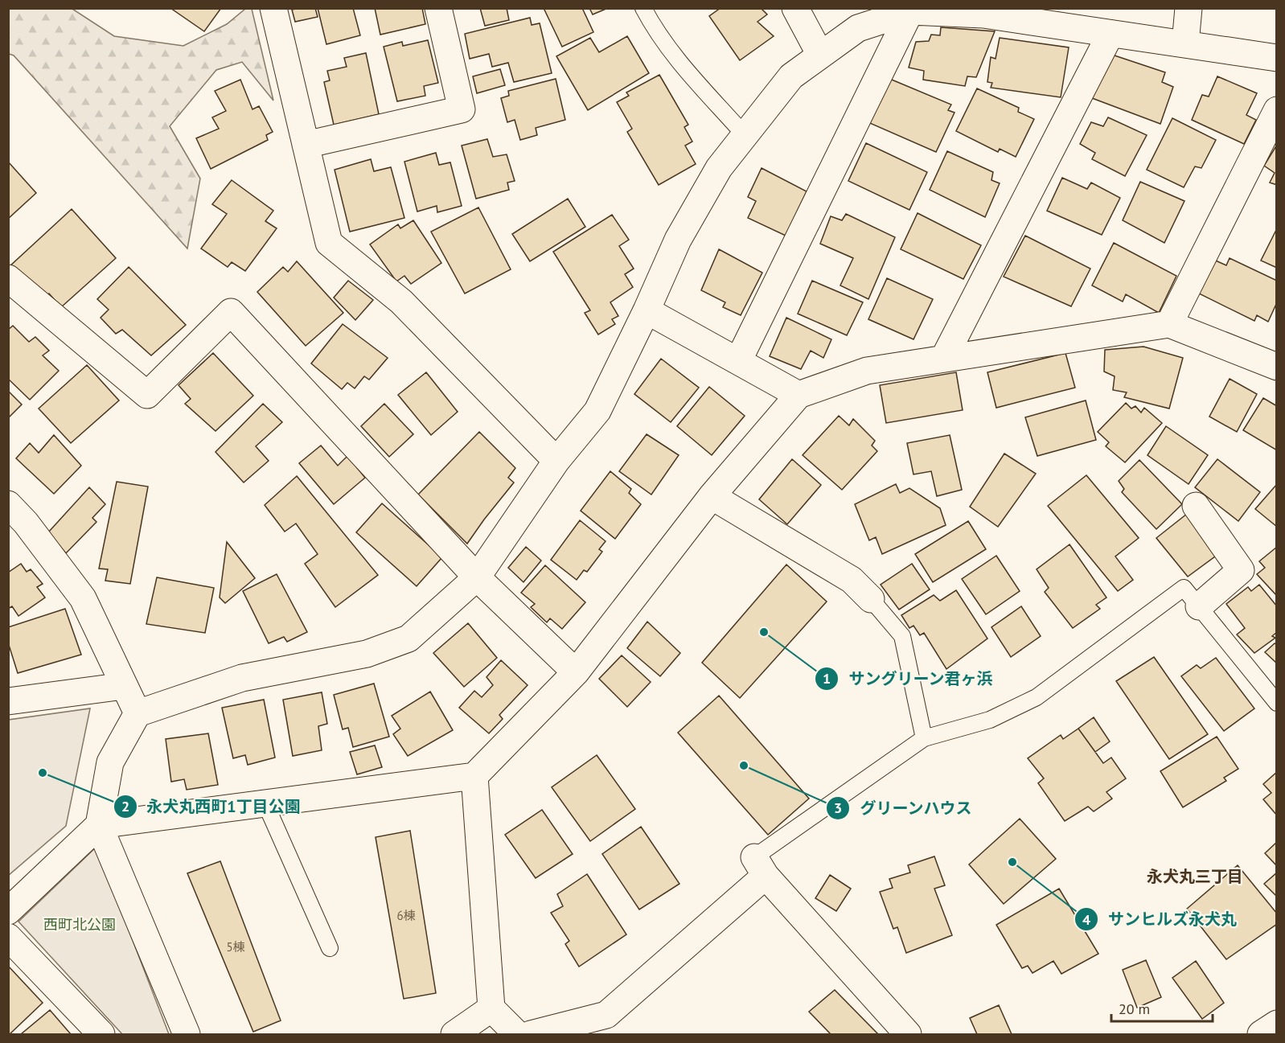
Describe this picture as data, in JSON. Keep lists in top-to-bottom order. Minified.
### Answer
{"districts":["永犬丸三丁目"],"parks":["西町北公園"],"places":["サングリーン君ヶ浜","グリーンハウス","永犬丸西町1丁目公園","サンヒルズ永犬丸"],"house_numbers":["6棟","5棟"],"scale_bar":"20 m"}
